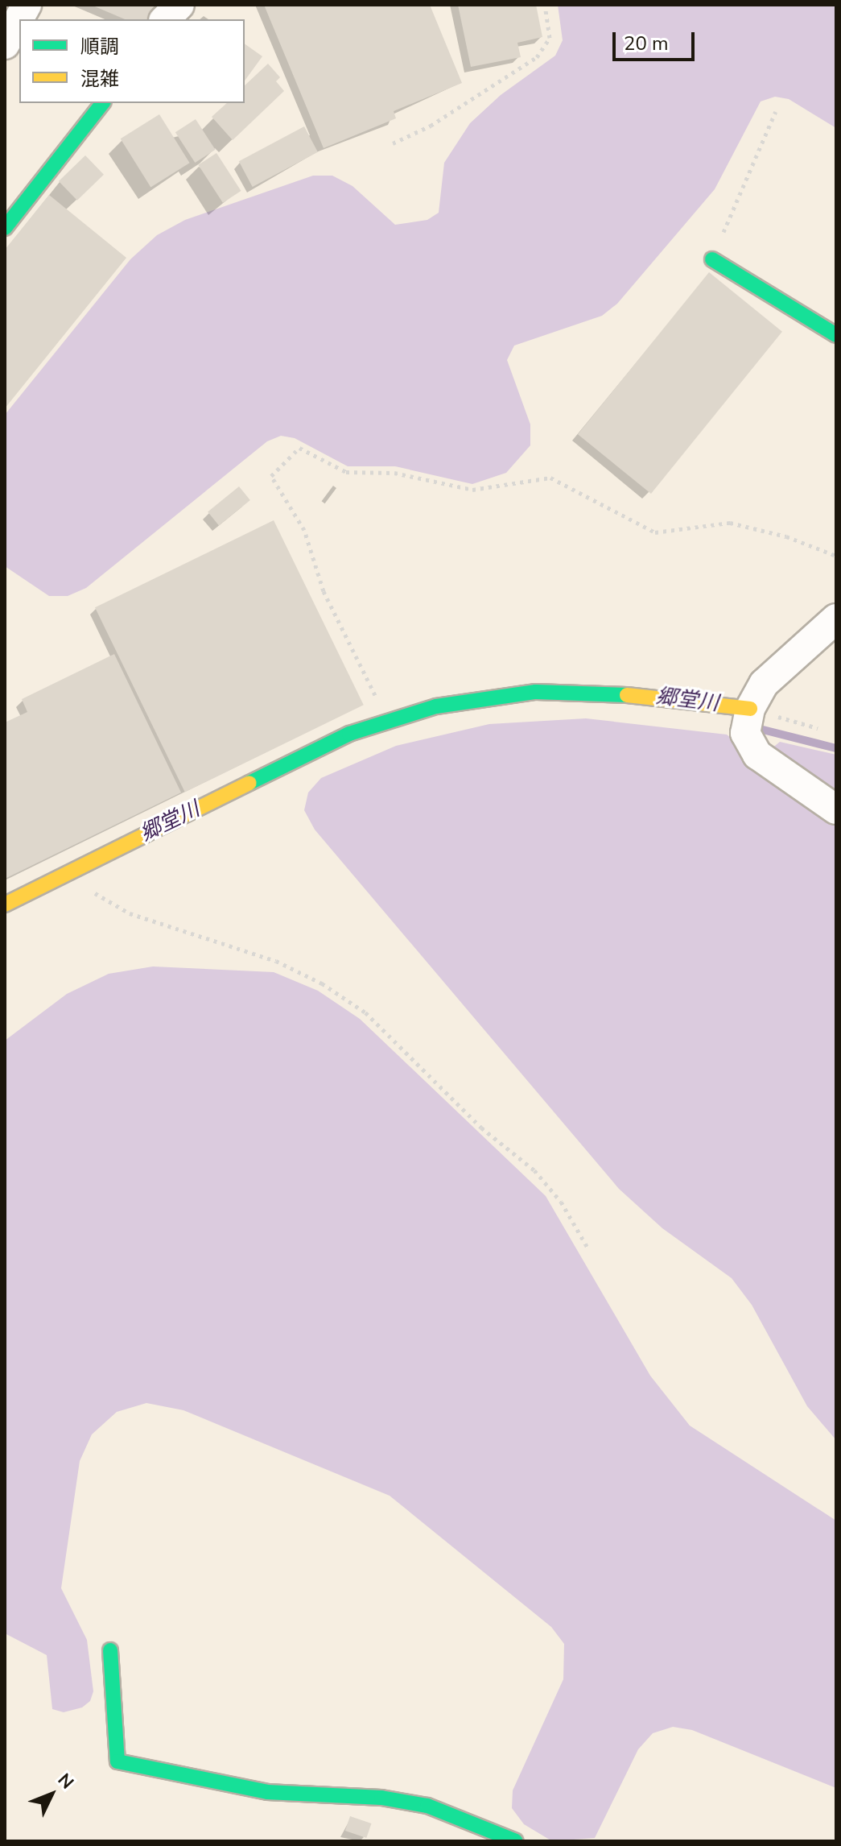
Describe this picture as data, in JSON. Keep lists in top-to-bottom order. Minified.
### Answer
{"water":["郷堂川"],"legend":["順調","混雑"],"scale_bar":"20 m","north":"top right"}
